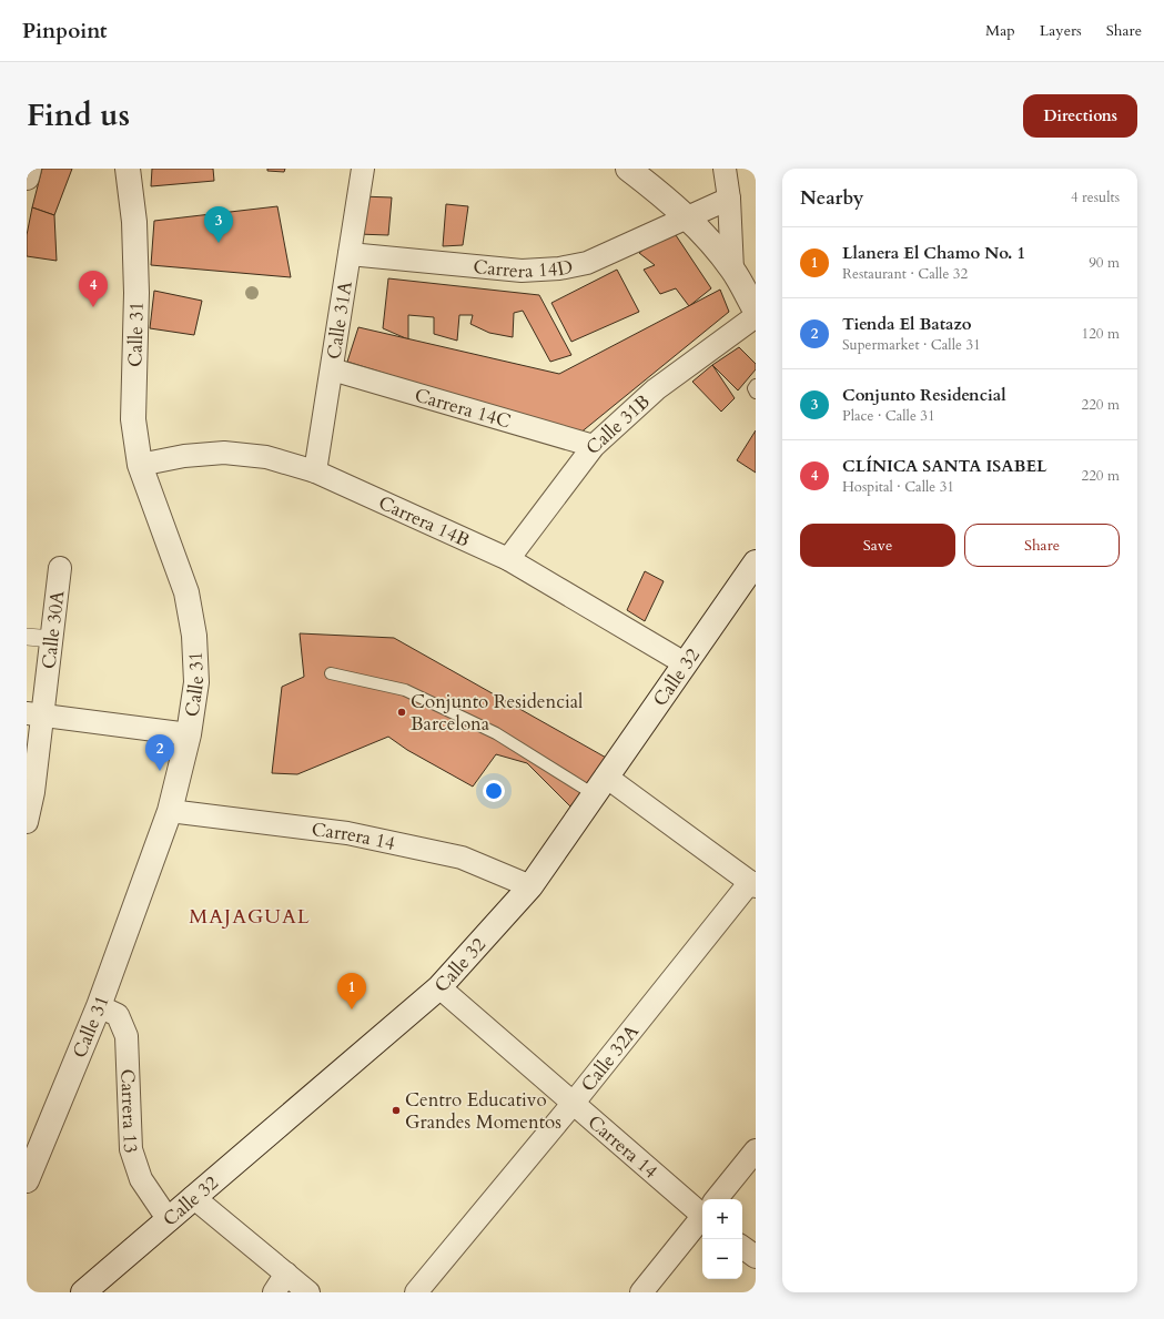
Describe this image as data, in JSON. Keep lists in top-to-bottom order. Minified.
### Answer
{"streets":{"street":["Carrera 14D","Calle 31A","Calle 31","Carrera 14C","Calle 31B","Carrera 14B","Calle 30A","Calle 32","Carrera 14","Calle 32A","Carrera 13"]},"crossings":[["Carrera 14D","Calle 31A"],["Calle 31A","Carrera 14C"],["Calle 31A","Carrera 14B"],["Calle 31","Carrera 14B"],["Calle 31","Carrera 14"],["Calle 31","Carrera 13"],["Carrera 14C","Calle 31B"],["Calle 31B","Carrera 14B"],["Carrera 14B","Calle 32"],["Calle 32","Carrera 14"],["Calle 32","Carrera 13"],["Carrera 14","Calle 32A"]],"districts":["MAJAGUAL"],"places":["Conjunto Residencial Barcelona","Centro Educativo Grandes Momentos"],"page":{"header":"Pinpoint","nav":["Map","Layers","Share"],"title":"Find us","buttons":["Directions",["Save","Share"]],"heading":["Nearby","4 results"],"pins":["3","4","2","1"],"list":[{"mark":"1","name":"Llanera El Chamo No. 1","note":"Restaurant · Calle 32","value":"90 m"},{"mark":"2","name":"Tienda El Batazo","note":"Supermarket · Calle 31","value":"120 m"},{"mark":"3","name":"Conjunto Residencial","note":"Place · Calle 31","value":"220 m"},{"mark":"4","name":"CLÍNICA SANTA ISABEL","note":"Hospital · Calle 31","value":"220 m"}],"map_buttons":["+","−"]}}
